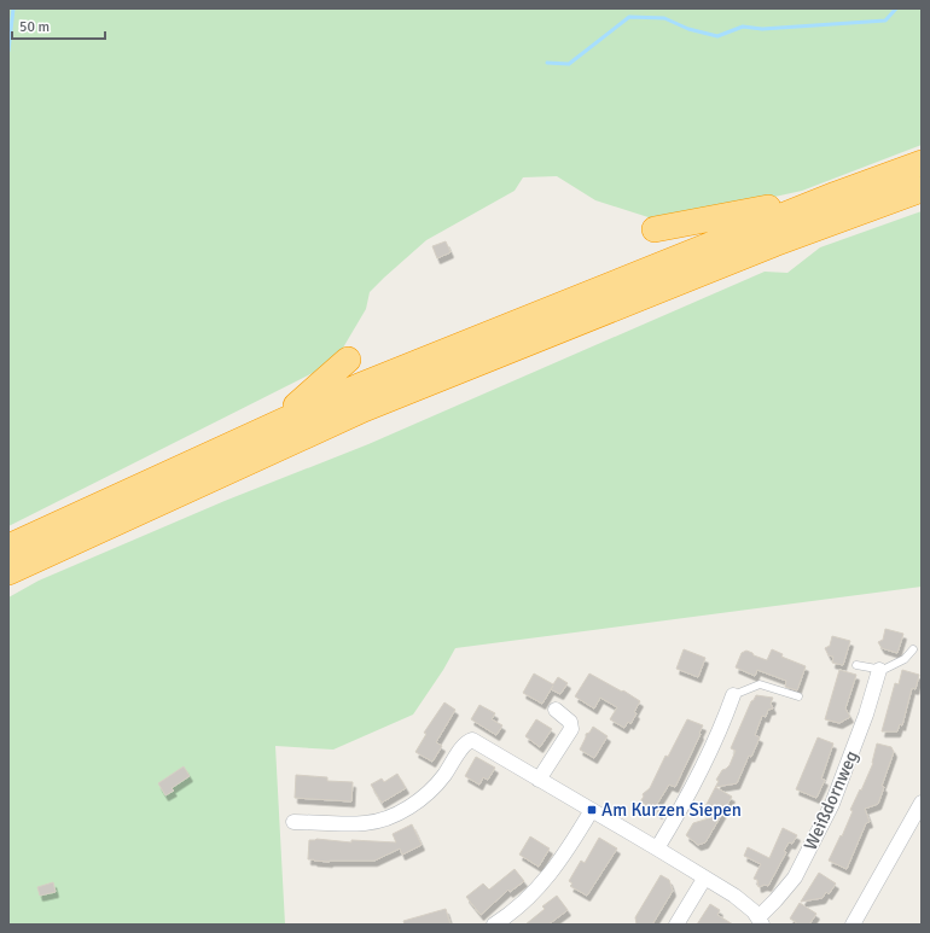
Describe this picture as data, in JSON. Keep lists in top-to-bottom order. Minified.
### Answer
{"streets":{"street":["Weißdornweg"]},"places":{"transit":["Am Kurzen Siepen"]},"scale_bar":"50 m"}
